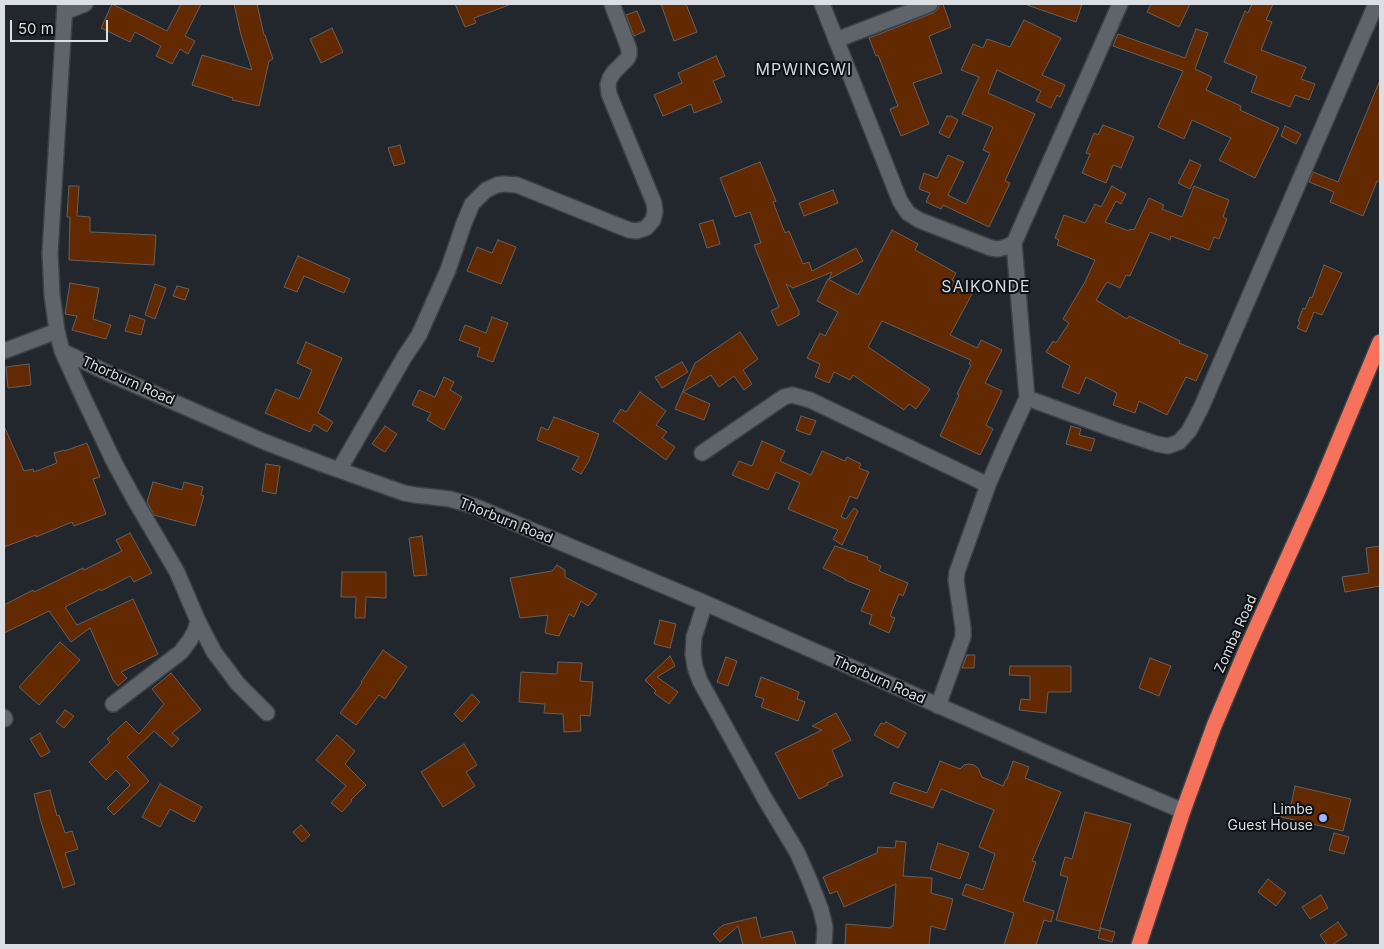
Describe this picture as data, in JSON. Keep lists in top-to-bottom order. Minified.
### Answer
{"streets":{"highway":["Zomba Road"],"street":["Thorburn Road"]},"crossings":[["Thorburn Road","Zomba Road"]],"districts":["MPWINGWI","SAIKONDE"],"places":["Limbe Guest House"],"scale_bar":"50 m"}
